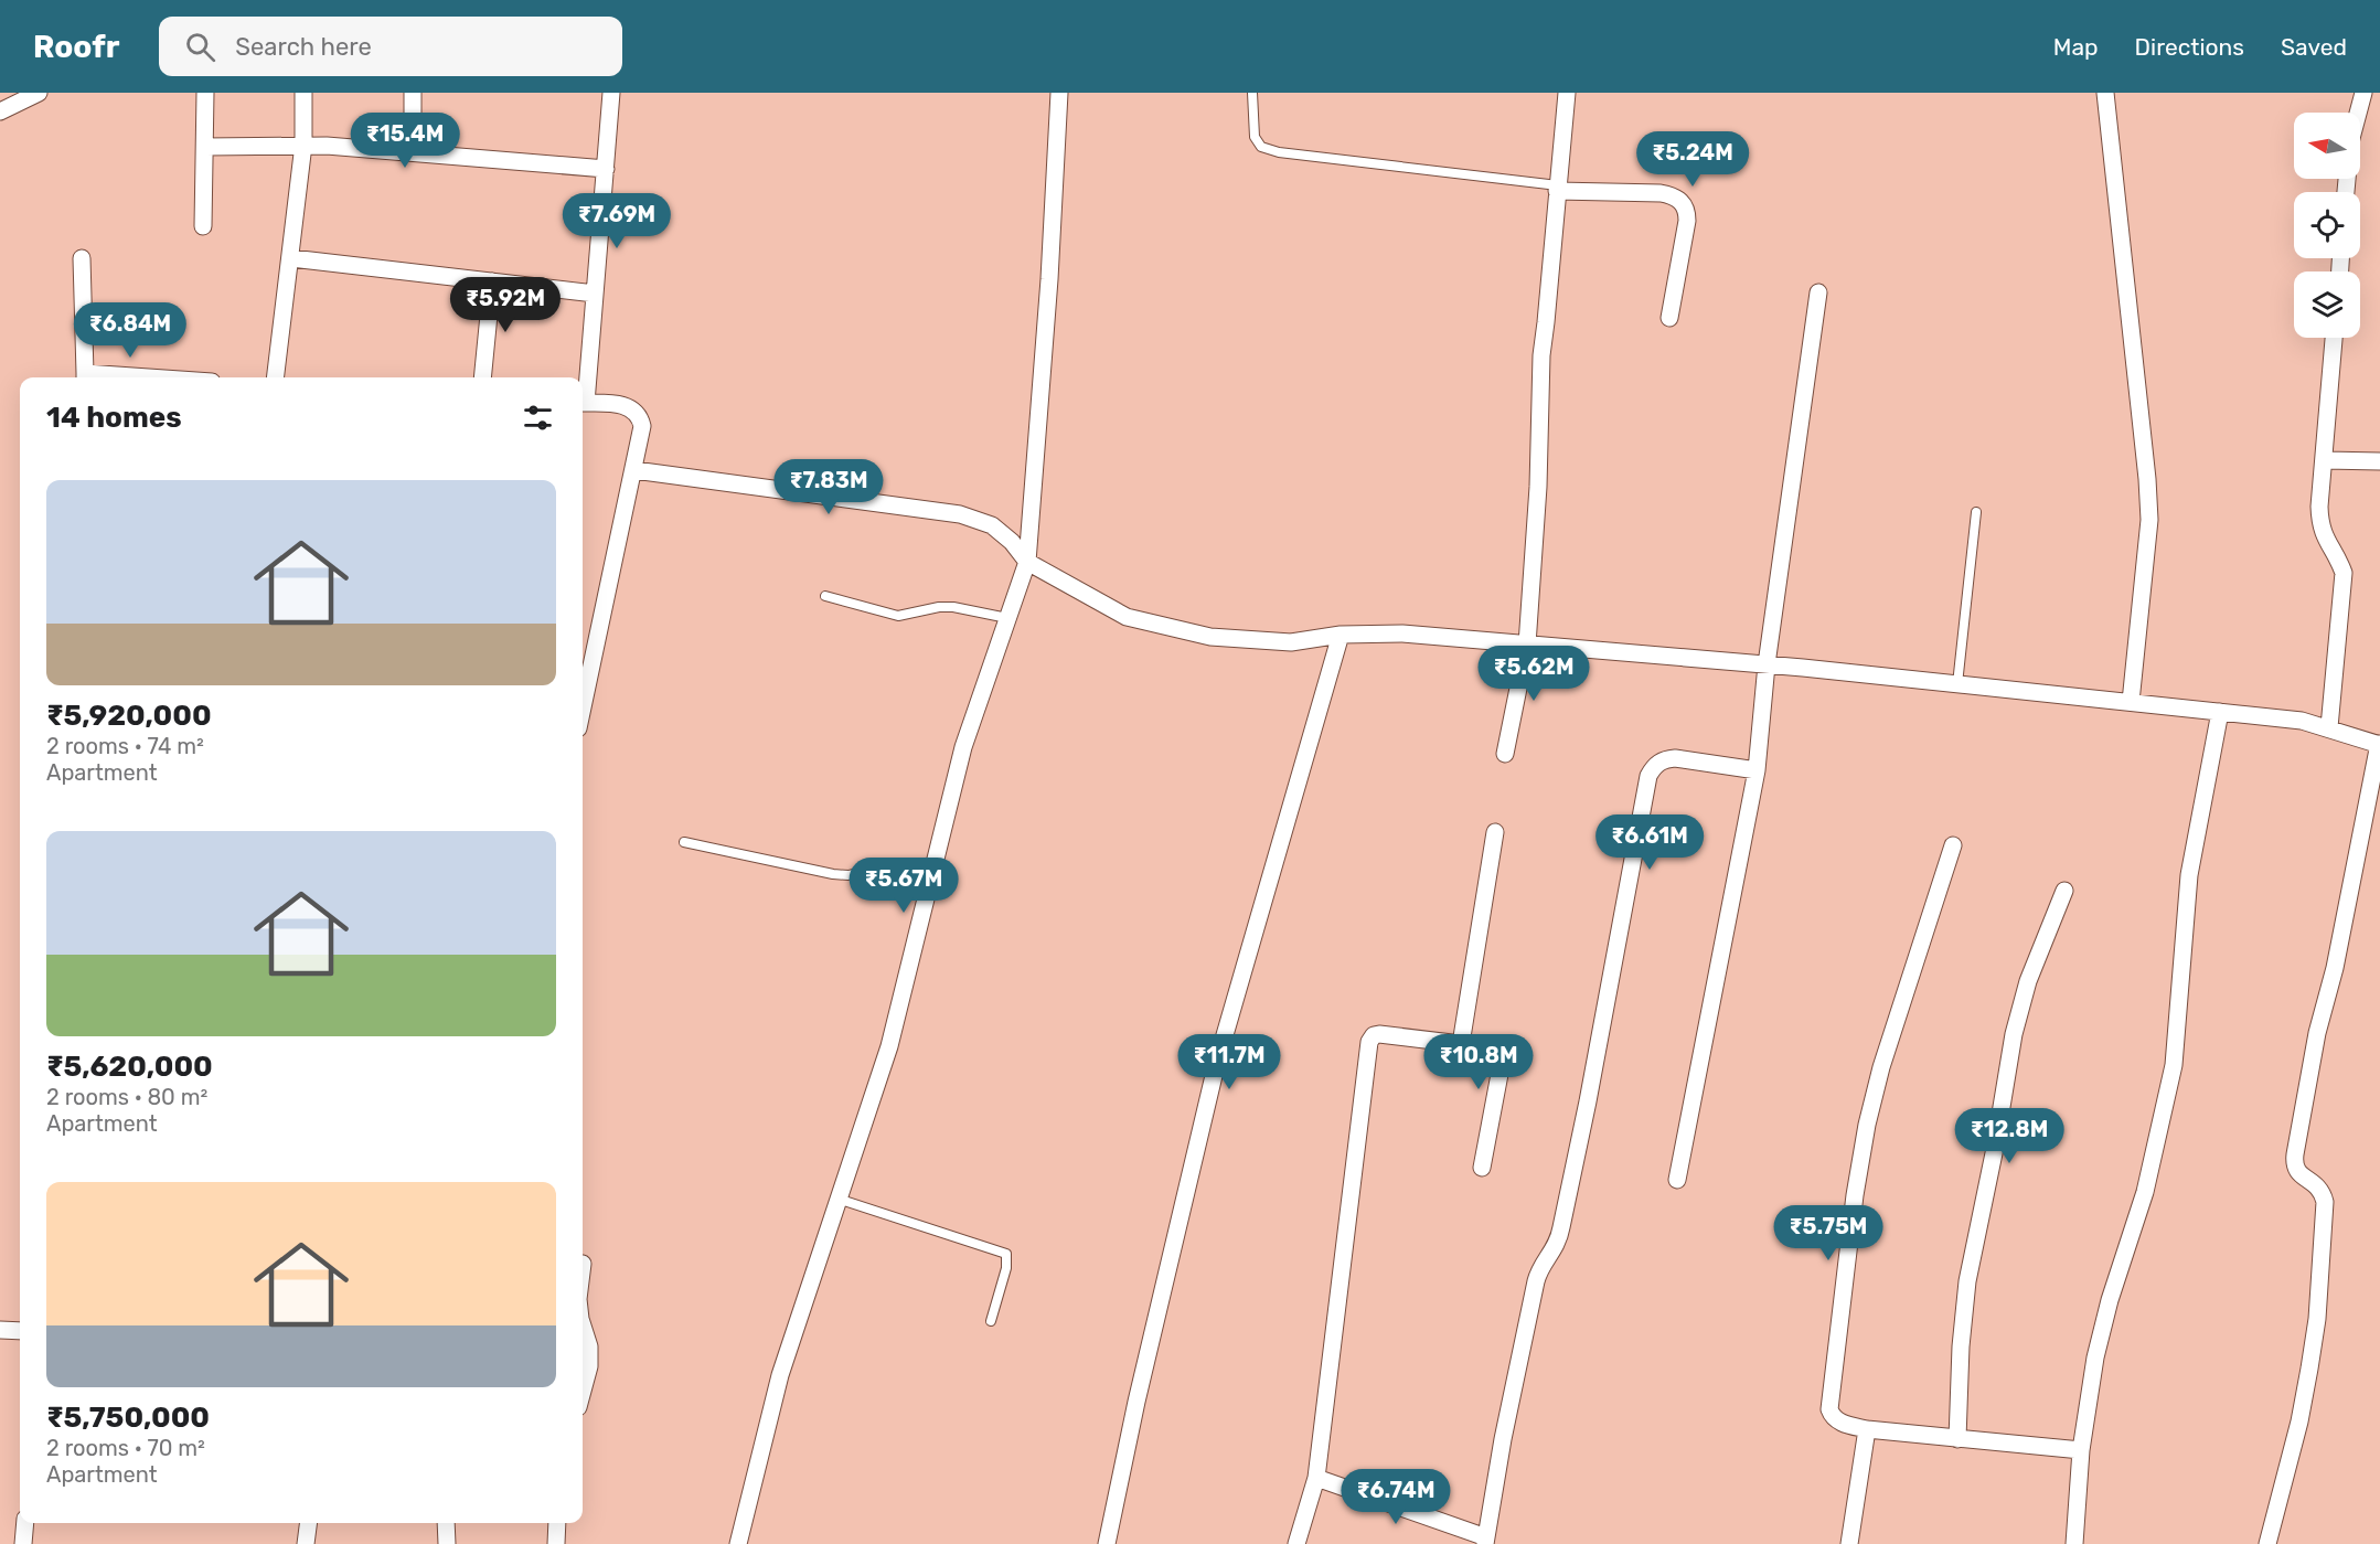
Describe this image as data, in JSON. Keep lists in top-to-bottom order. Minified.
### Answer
{"north":"left","page":{"header":"Roofr","search":"Search here","nav":["Map","Directions","Saved"],"price":["₹15.4M","₹5.24M","₹7.69M","₹5.92M","₹6.84M","₹7.83M","₹5.62M","₹6.61M","₹5.67M","₹11.7M","₹10.8M","₹12.8M","₹5.75M","₹6.74M"],"heading":"14 homes","list":[{"name":"₹5,920,000","note":"2 rooms · 74 m² · Apartment"},{"name":"₹5,620,000","note":"2 rooms · 80 m² · Apartment"},{"name":"₹5,750,000","note":"2 rooms · 70 m² · Apartment"}]}}
